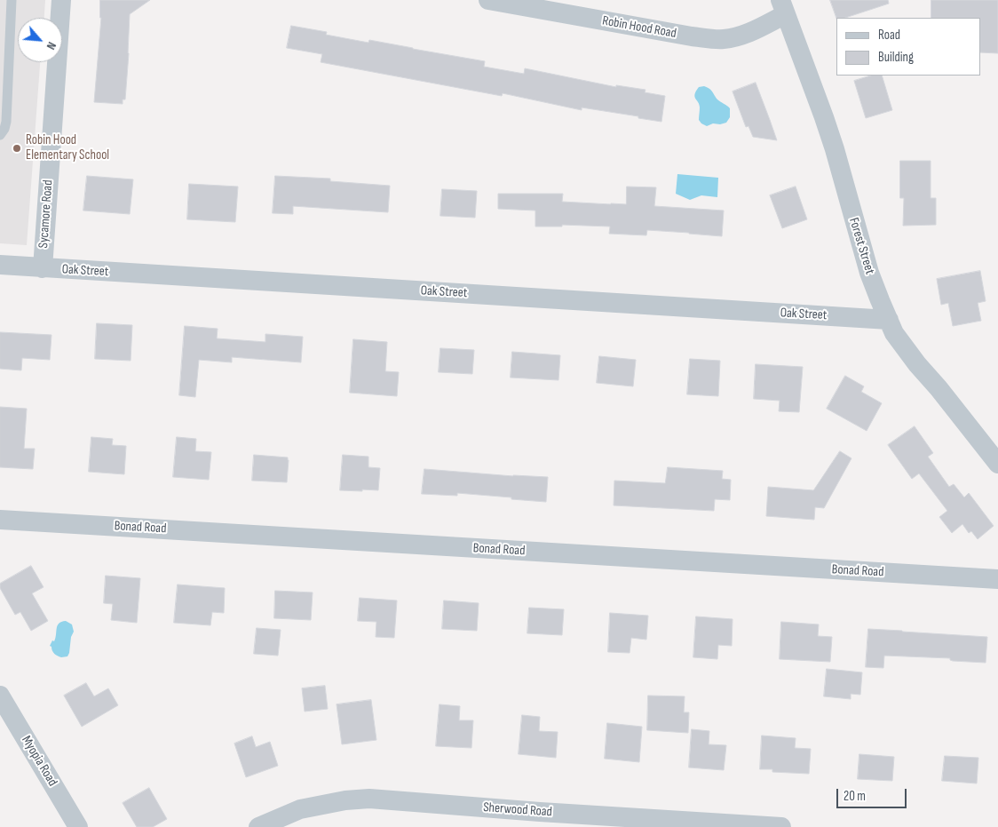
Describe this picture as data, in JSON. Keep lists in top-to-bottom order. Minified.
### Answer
{"streets":{"street":["Robin Hood Road","Sycamore Road","Forest Street","Oak Street","Bonad Road","Myopia Road","Sherwood Road"]},"crossings":[["Robin Hood Road","Forest Street"],["Sycamore Road","Oak Street"],["Forest Street","Oak Street"]],"places":["Robin Hood Elementary School"],"legend":["Road","Building"],"scale_bar":"20 m","north":"bottom right"}
